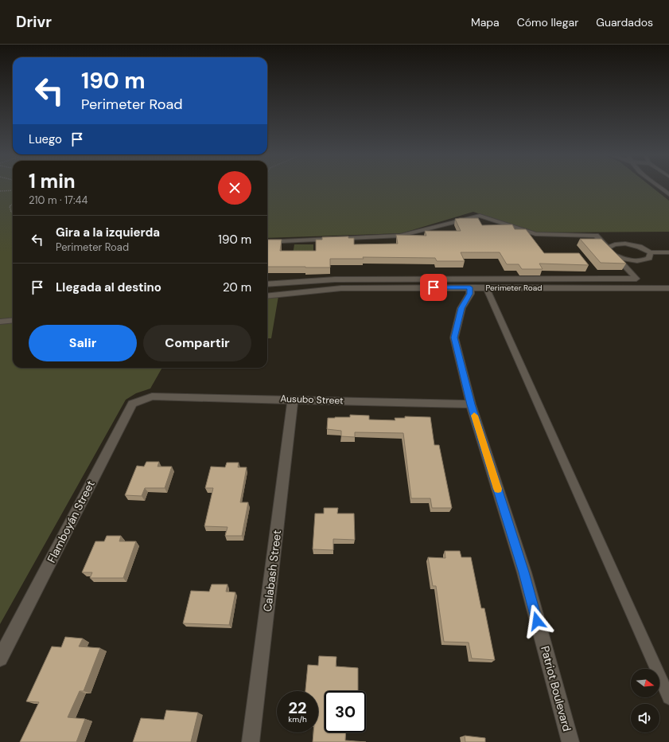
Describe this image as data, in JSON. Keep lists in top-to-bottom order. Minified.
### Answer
{"streets":{"street":["Perimeter Road","Ausubo Street","Flamboyán Street","Calabash Street","Patriot Boulevard"]},"crossings":[["Perimeter Road","Patriot Boulevard"],["Ausubo Street","Flamboyán Street"],["Ausubo Street","Calabash Street"],["Ausubo Street","Patriot Boulevard"]],"north":"right","page":{"header":"Drivr","nav":["Mapa","Cómo llegar","Guardados"],"turn":["190 m","Perimeter Road"],"then":"Luego","heading":["1 min","210 m · 17:44"],"list":[{"name":"Gira a la izquierda","note":"Perimeter Road","value":"190 m"},{"name":"Llegada al destino","value":"20 m"}],"buttons":["Salir","Compartir"],"speed":"22 km/h","limit":"30"}}
